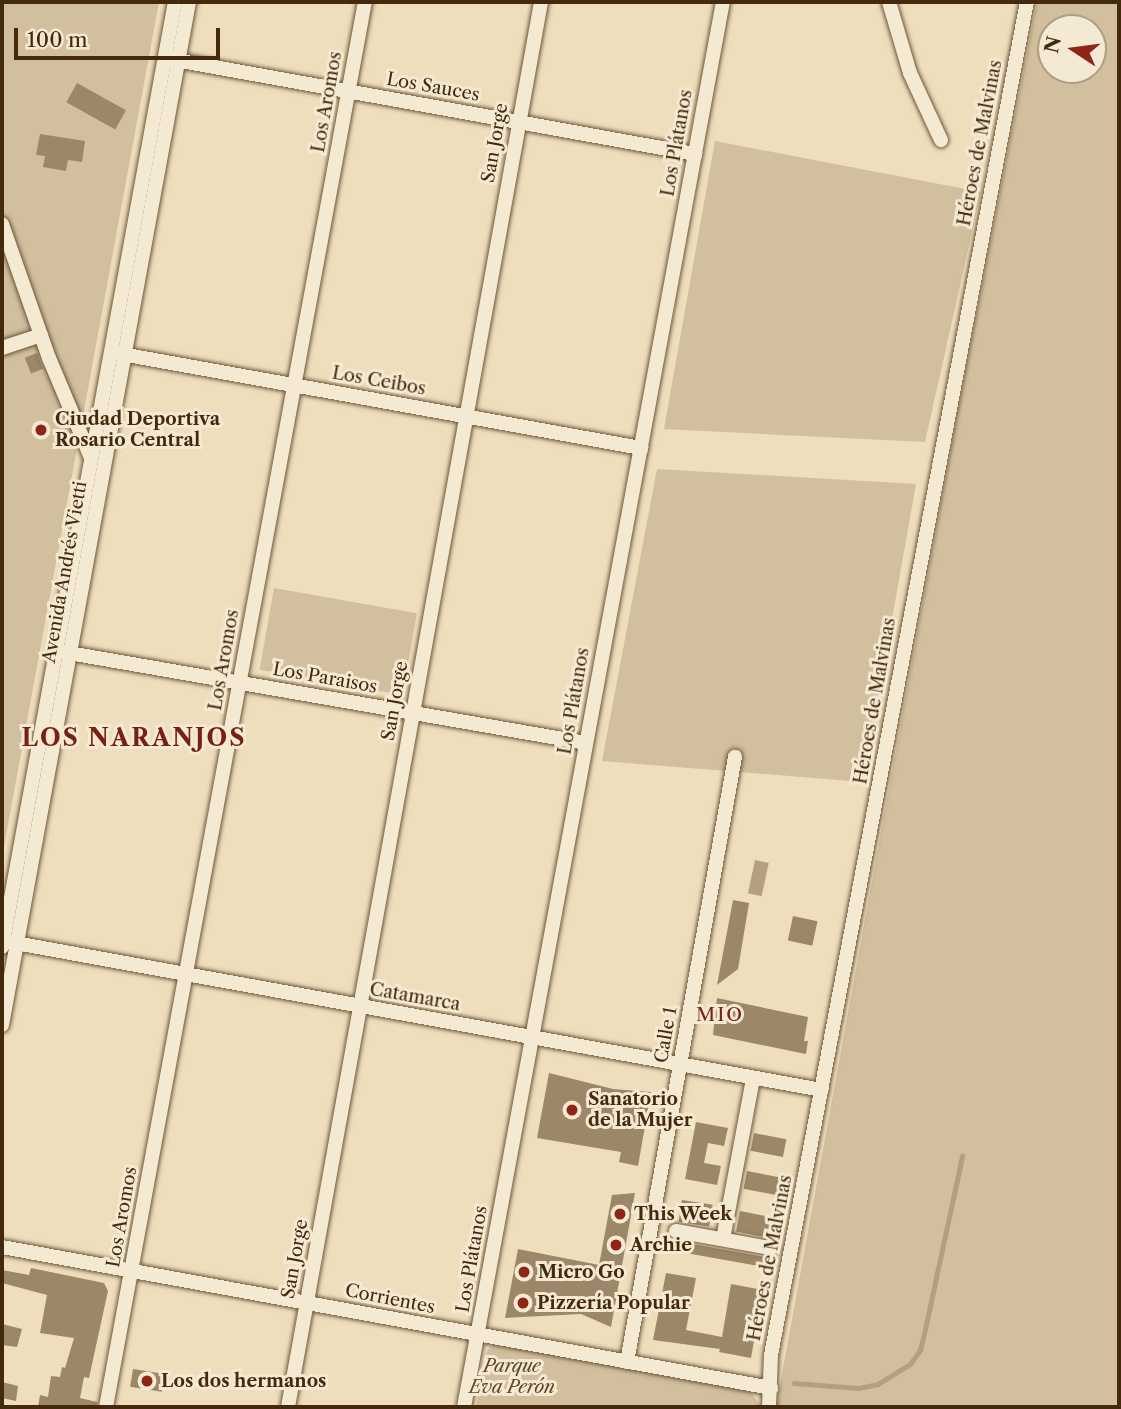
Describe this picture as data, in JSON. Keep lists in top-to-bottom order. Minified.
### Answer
{"streets":{"street":["Los Sauces","Los Aromos","San Jorge","Los Plátanos","Héroes de Malvinas","Los Ceibos","Avenida Andrés Vietti","Los Paraisos","Catamarca","Calle 1","Corrientes"]},"crossings":[["Los Sauces","Los Aromos"],["Los Sauces","San Jorge"],["Los Sauces","Los Plátanos"],["Los Sauces","Avenida Andrés Vietti"],["Los Aromos","Los Ceibos"],["Los Aromos","Los Paraisos"],["Los Aromos","Catamarca"],["Los Aromos","Corrientes"],["San Jorge","Los Ceibos"],["San Jorge","Los Paraisos"],["San Jorge","Catamarca"],["San Jorge","Corrientes"],["Los Plátanos","Los Ceibos"],["Los Plátanos","Los Paraisos"],["Los Plátanos","Catamarca"],["Los Plátanos","Corrientes"],["Héroes de Malvinas","Catamarca"],["Héroes de Malvinas","Corrientes"],["Los Ceibos","Avenida Andrés Vietti"],["Avenida Andrés Vietti","Los Paraisos"],["Avenida Andrés Vietti","Catamarca"],["Catamarca","Calle 1"],["Calle 1","Corrientes"]],"districts":["LOS NARANJOS","MIO"],"parks":["Parque Eva Perón"],"places":["Ciudad Deportiva Rosario Central","Sanatorio de la Mujer","This Week","Archie","Micro Go","Pizzería Popular","Los dos hermanos"],"scale_bar":"100 m","north":"left"}
